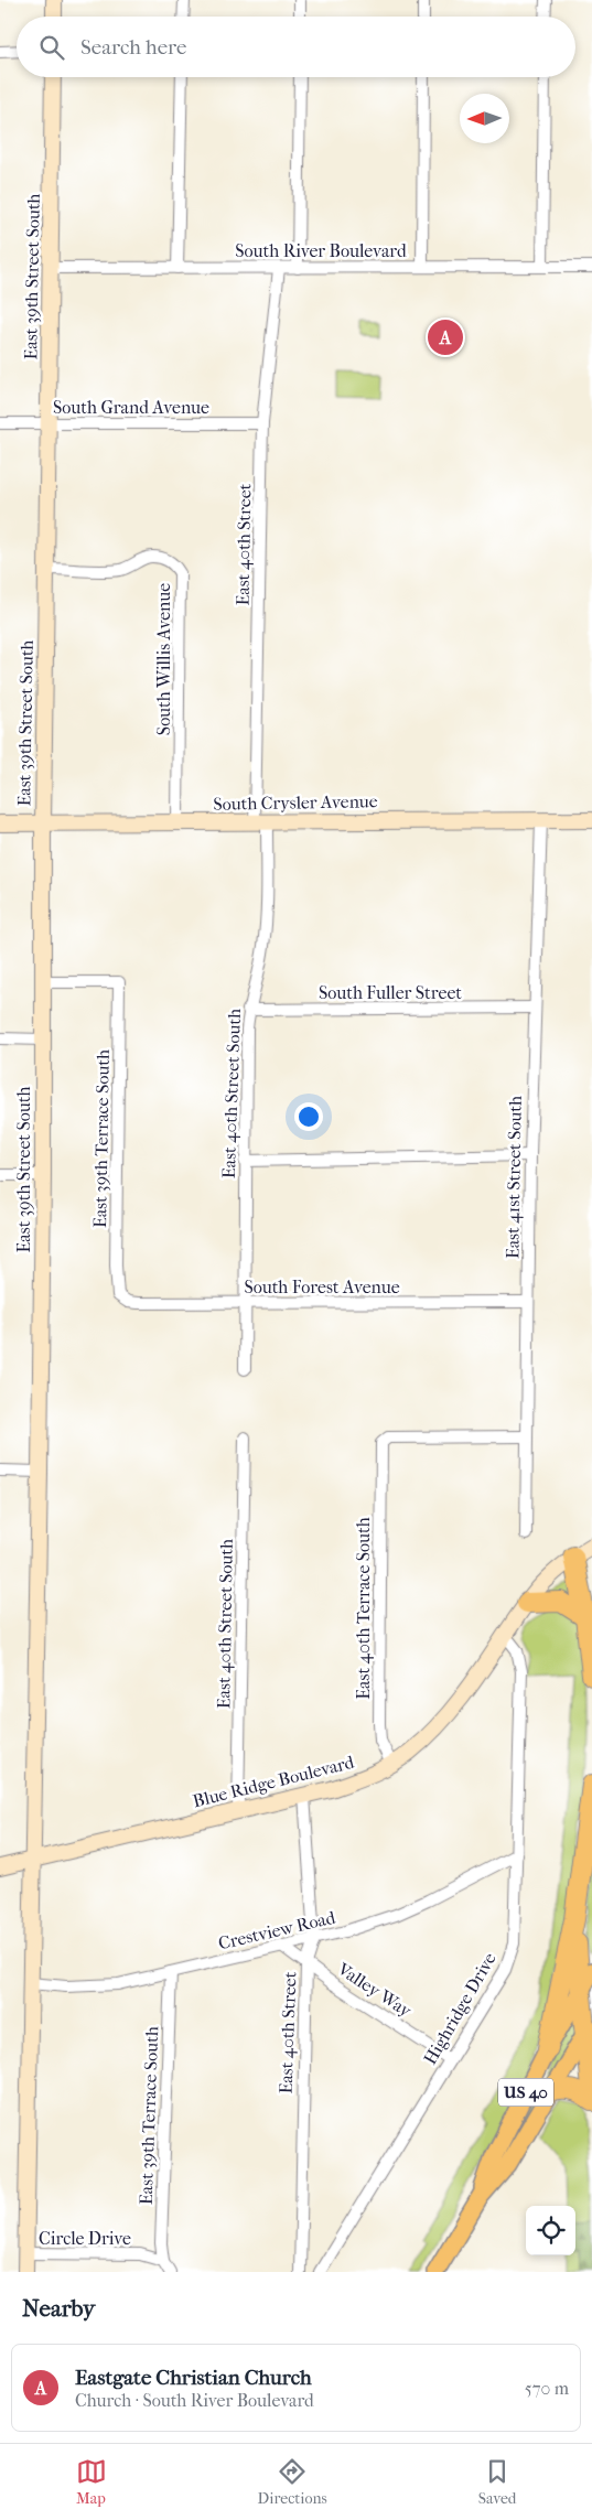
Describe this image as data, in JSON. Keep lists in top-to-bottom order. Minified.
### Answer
{"streets":{"main road":["East 39th Street South","South Crysler Avenue","Blue Ridge Boulevard","US 40"],"street":["South River Boulevard","South Grand Avenue","East 40th Street","South Willis Avenue","South Fuller Street","East 40th Street South","East 39th Terrace South","East 41st Street South","South Forest Avenue","East 40th Terrace South","Crestview Road","Valley Way","Highridge Drive","Circle Drive"]},"crossings":[["South River Boulevard","East 39th Street South"],["South River Boulevard","East 40th Street"],["East 39th Street South","South Grand Avenue"],["East 39th Street South","South Willis Avenue"],["East 39th Street South","South Crysler Avenue"],["East 39th Street South","East 39th Terrace South"],["East 39th Street South","Blue Ridge Boulevard"],["East 39th Street South","Crestview Road"],["East 39th Street South","Circle Drive"],["South Grand Avenue","East 40th Street"],["East 40th Street","South Crysler Avenue"],["East 40th Street","East 40th Street South"],["East 40th Street","Blue Ridge Boulevard"],["East 40th Street","Crestview Road"],["East 40th Street","Valley Way"],["South Willis Avenue","South Crysler Avenue"],["South Crysler Avenue","East 40th Street South"],["South Crysler Avenue","East 41st Street South"],["South Fuller Street","East 40th Street South"],["South Fuller Street","East 41st Street South"],["East 40th Street South","South Forest Avenue"],["East 40th Street South","Blue Ridge Boulevard"],["East 39th Terrace South","South Forest Avenue"],["East 39th Terrace South","Crestview Road"],["East 39th Terrace South","Circle Drive"],["East 41st Street South","South Forest Avenue"],["East 41st Street South","East 40th Terrace South"],["East 40th Terrace South","Blue Ridge Boulevard"],["Blue Ridge Boulevard","Highridge Drive"],["Crestview Road","Valley Way"],["Crestview Road","Highridge Drive"],["Valley Way","Highridge Drive"]],"north":"left","page":{"search":"Search here","pins":"A","heading":"Nearby","list":[{"mark":"A","name":"Eastgate Christian Church","note":"Church · South River Boulevard","value":"570 m"}],"nav":["Map","Directions","Saved"]}}
